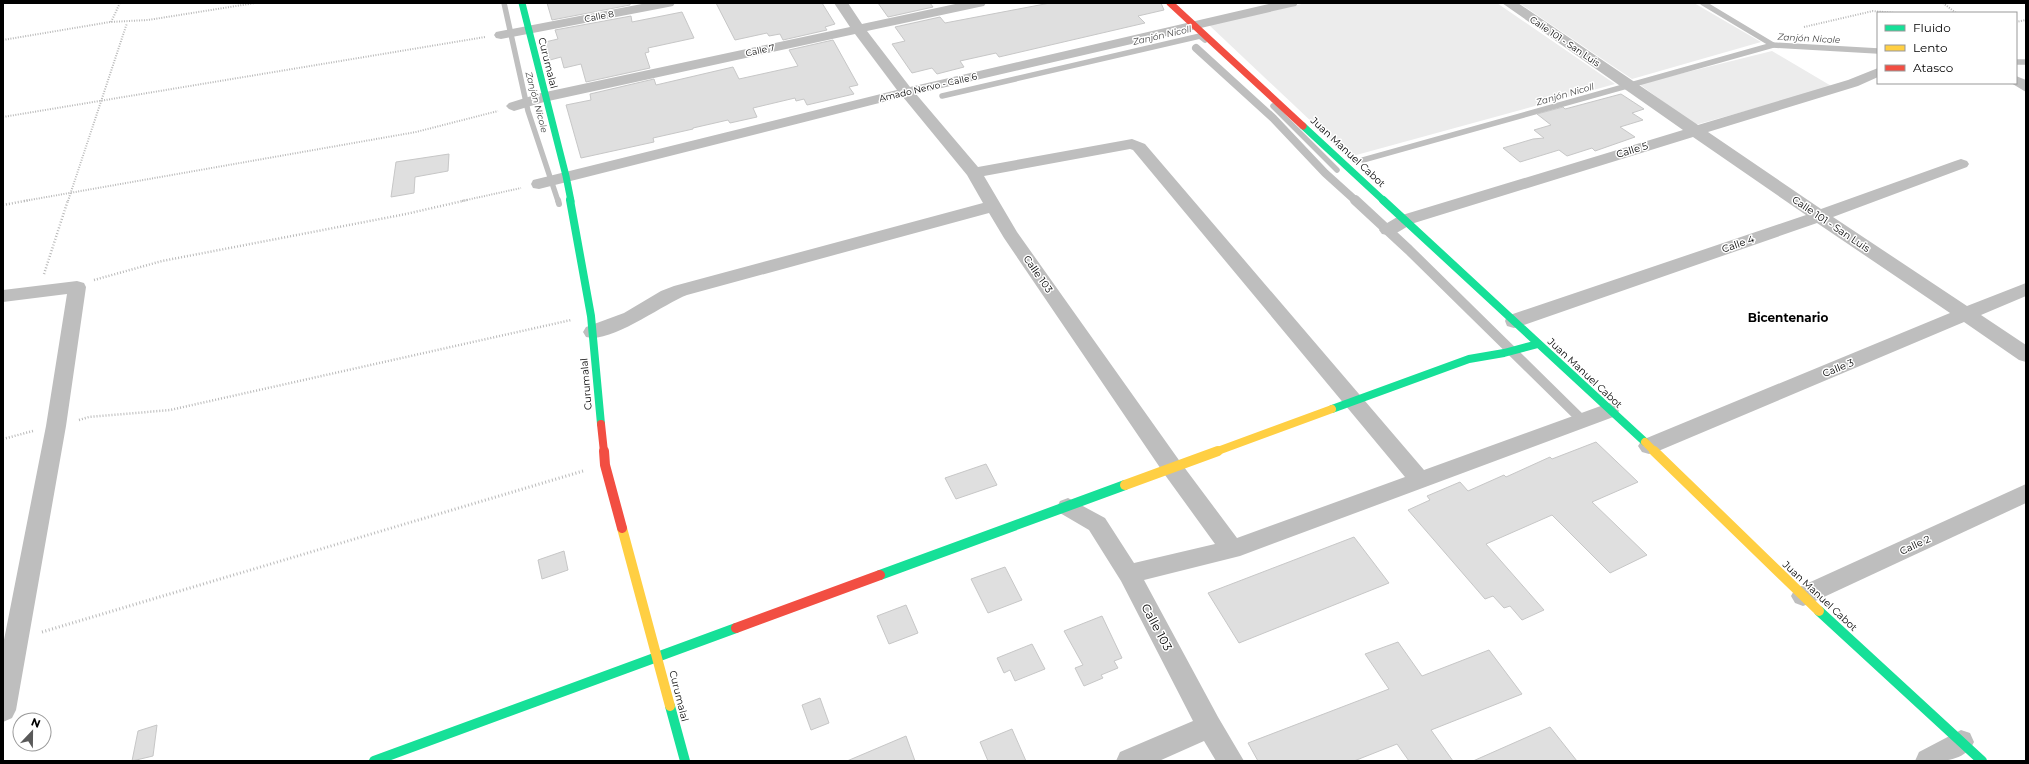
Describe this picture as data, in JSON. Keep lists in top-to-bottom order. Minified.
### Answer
{"streets":{"street":["Calle 8","Calle 101 - San Luis","Calle 7","Curumalal","Amado Nervo - Calle 6","Calle 5","Juan Manuel Cabot","Calle 4","Calle 103","Calle 3","Calle 2"]},"crossings":[["Calle 8","Curumalal"],["Calle 101 - San Luis","Calle 5"],["Calle 101 - San Luis","Calle 4"],["Calle 101 - San Luis","Calle 3"],["Calle 7","Curumalal"],["Calle 7","Calle 103"],["Curumalal","Amado Nervo - Calle 6"],["Amado Nervo - Calle 6","Juan Manuel Cabot"],["Amado Nervo - Calle 6","Calle 103"],["Calle 5","Juan Manuel Cabot"],["Juan Manuel Cabot","Calle 4"],["Juan Manuel Cabot","Calle 3"],["Juan Manuel Cabot","Calle 2"]],"districts":["Bicentenario"],"water":["Zanjón Nicoll","Zanjón Nicole"],"legend":["Fluido","Lento","Atasco"],"north":"top"}
